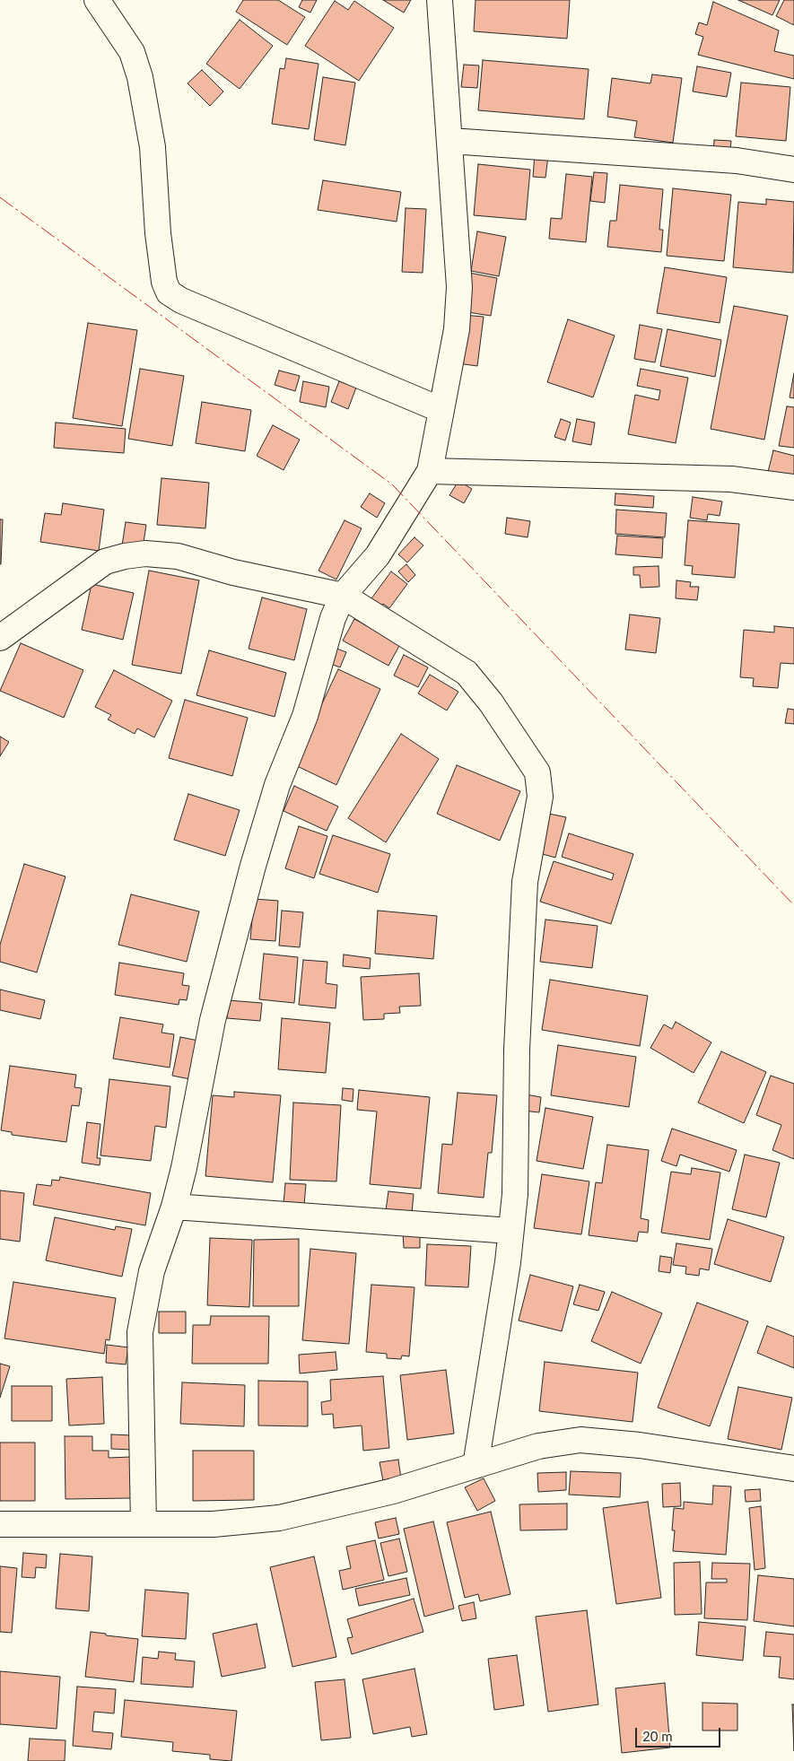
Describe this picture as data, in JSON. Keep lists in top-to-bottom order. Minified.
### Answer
{"scale_bar":"20 m"}
